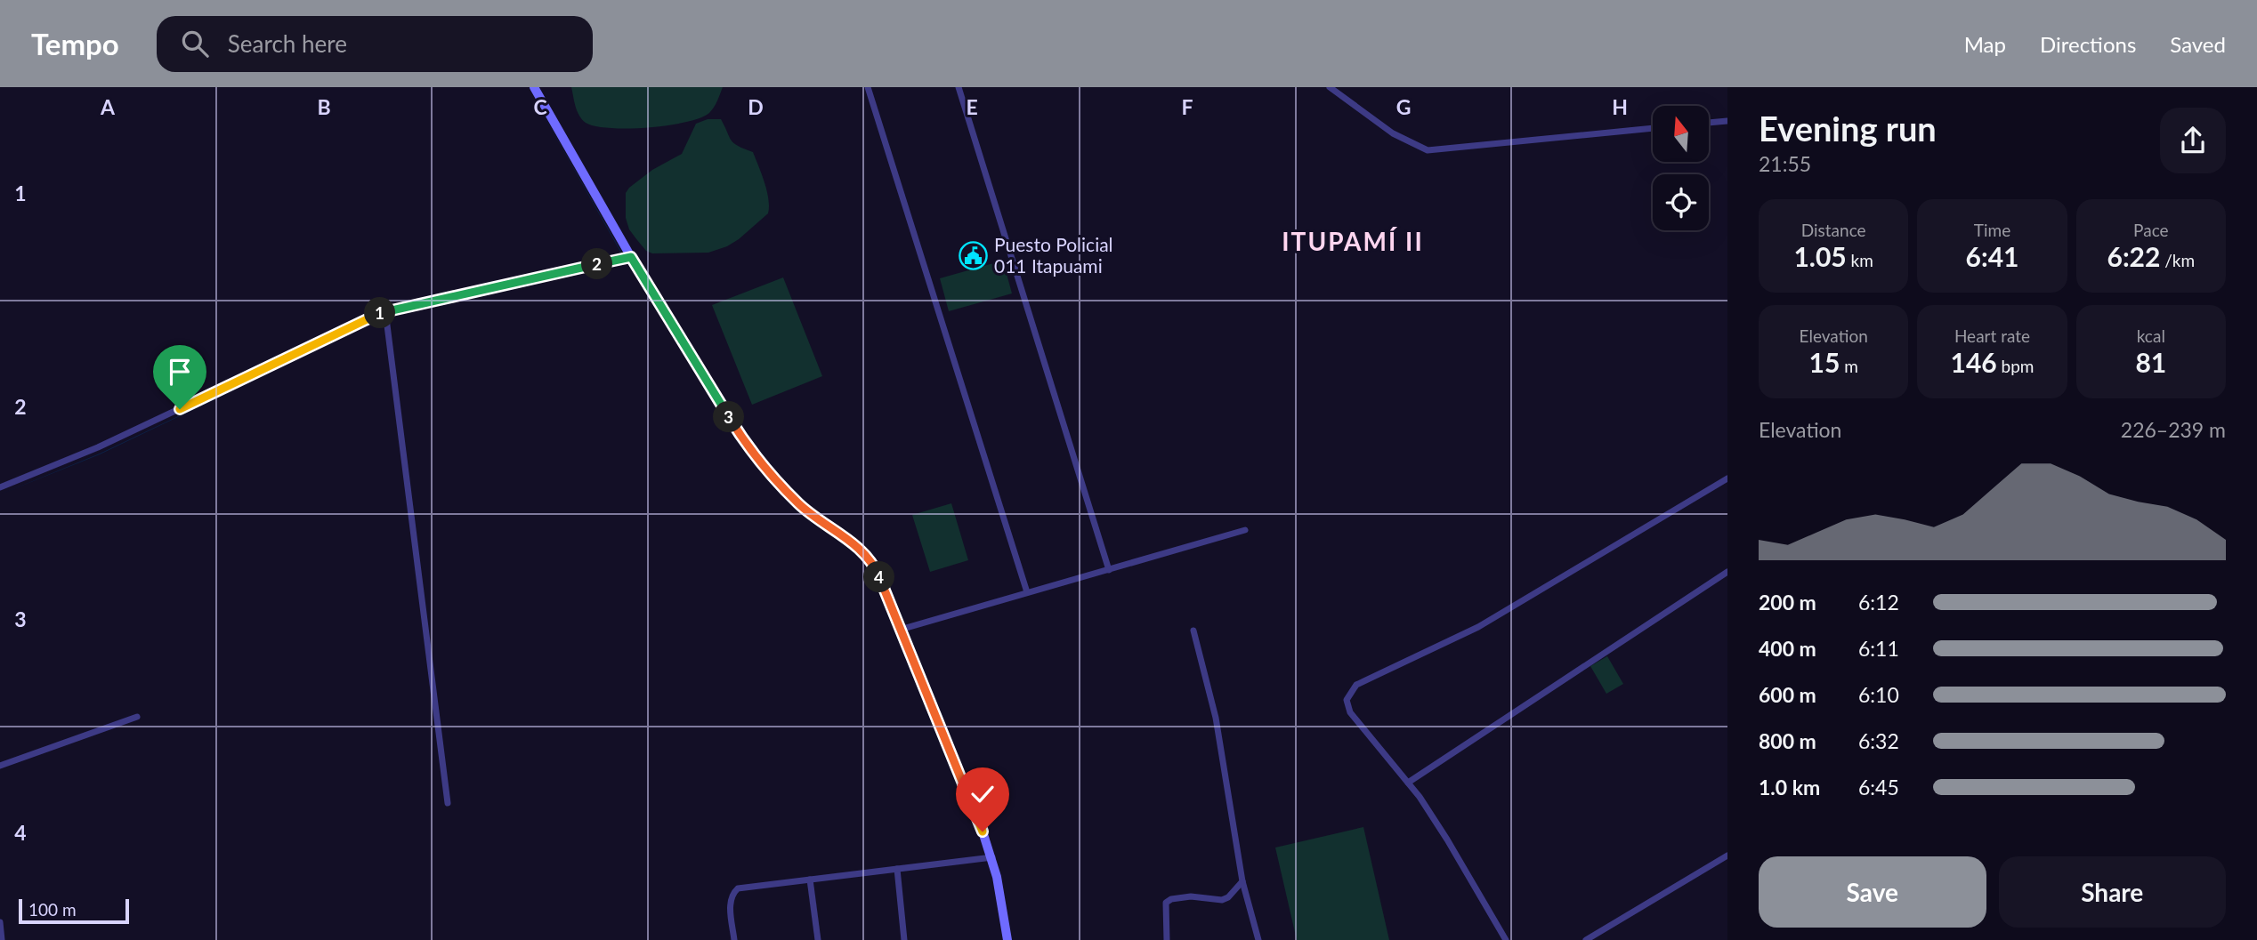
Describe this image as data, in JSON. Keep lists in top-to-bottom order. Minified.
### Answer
{"districts":["ITUPAMÍ II"],"places":{"public building":["Puesto Policial 011 Itapuami"]},"scale_bar":"100 m","north":"top","page":{"header":"Tempo","search":"Search here","nav":["Map","Directions","Saved"],"heading":["Evening run","21:55"],"stats":[["Distance","1.05 km"],["Time","6:41"],["Pace","6:22 /km"],["Elevation","15 m"],["Heart rate","146 bpm"],["kcal","81"]],"pins":["2","1","3","4"],"chart":["Elevation","226–239 m"],"list":[{"name":"200 m","note":"6:12"},{"name":"400 m","note":"6:11"},{"name":"600 m","note":"6:10"},{"name":"800 m","note":"6:32"},{"name":"1.0 km","note":"6:45"}],"buttons":["Save","Share"],"scale":"100 m"},"grid":{"columns":["A","B","C","D","E","F","G","H"],"rows":["1","2","3","4"]}}
